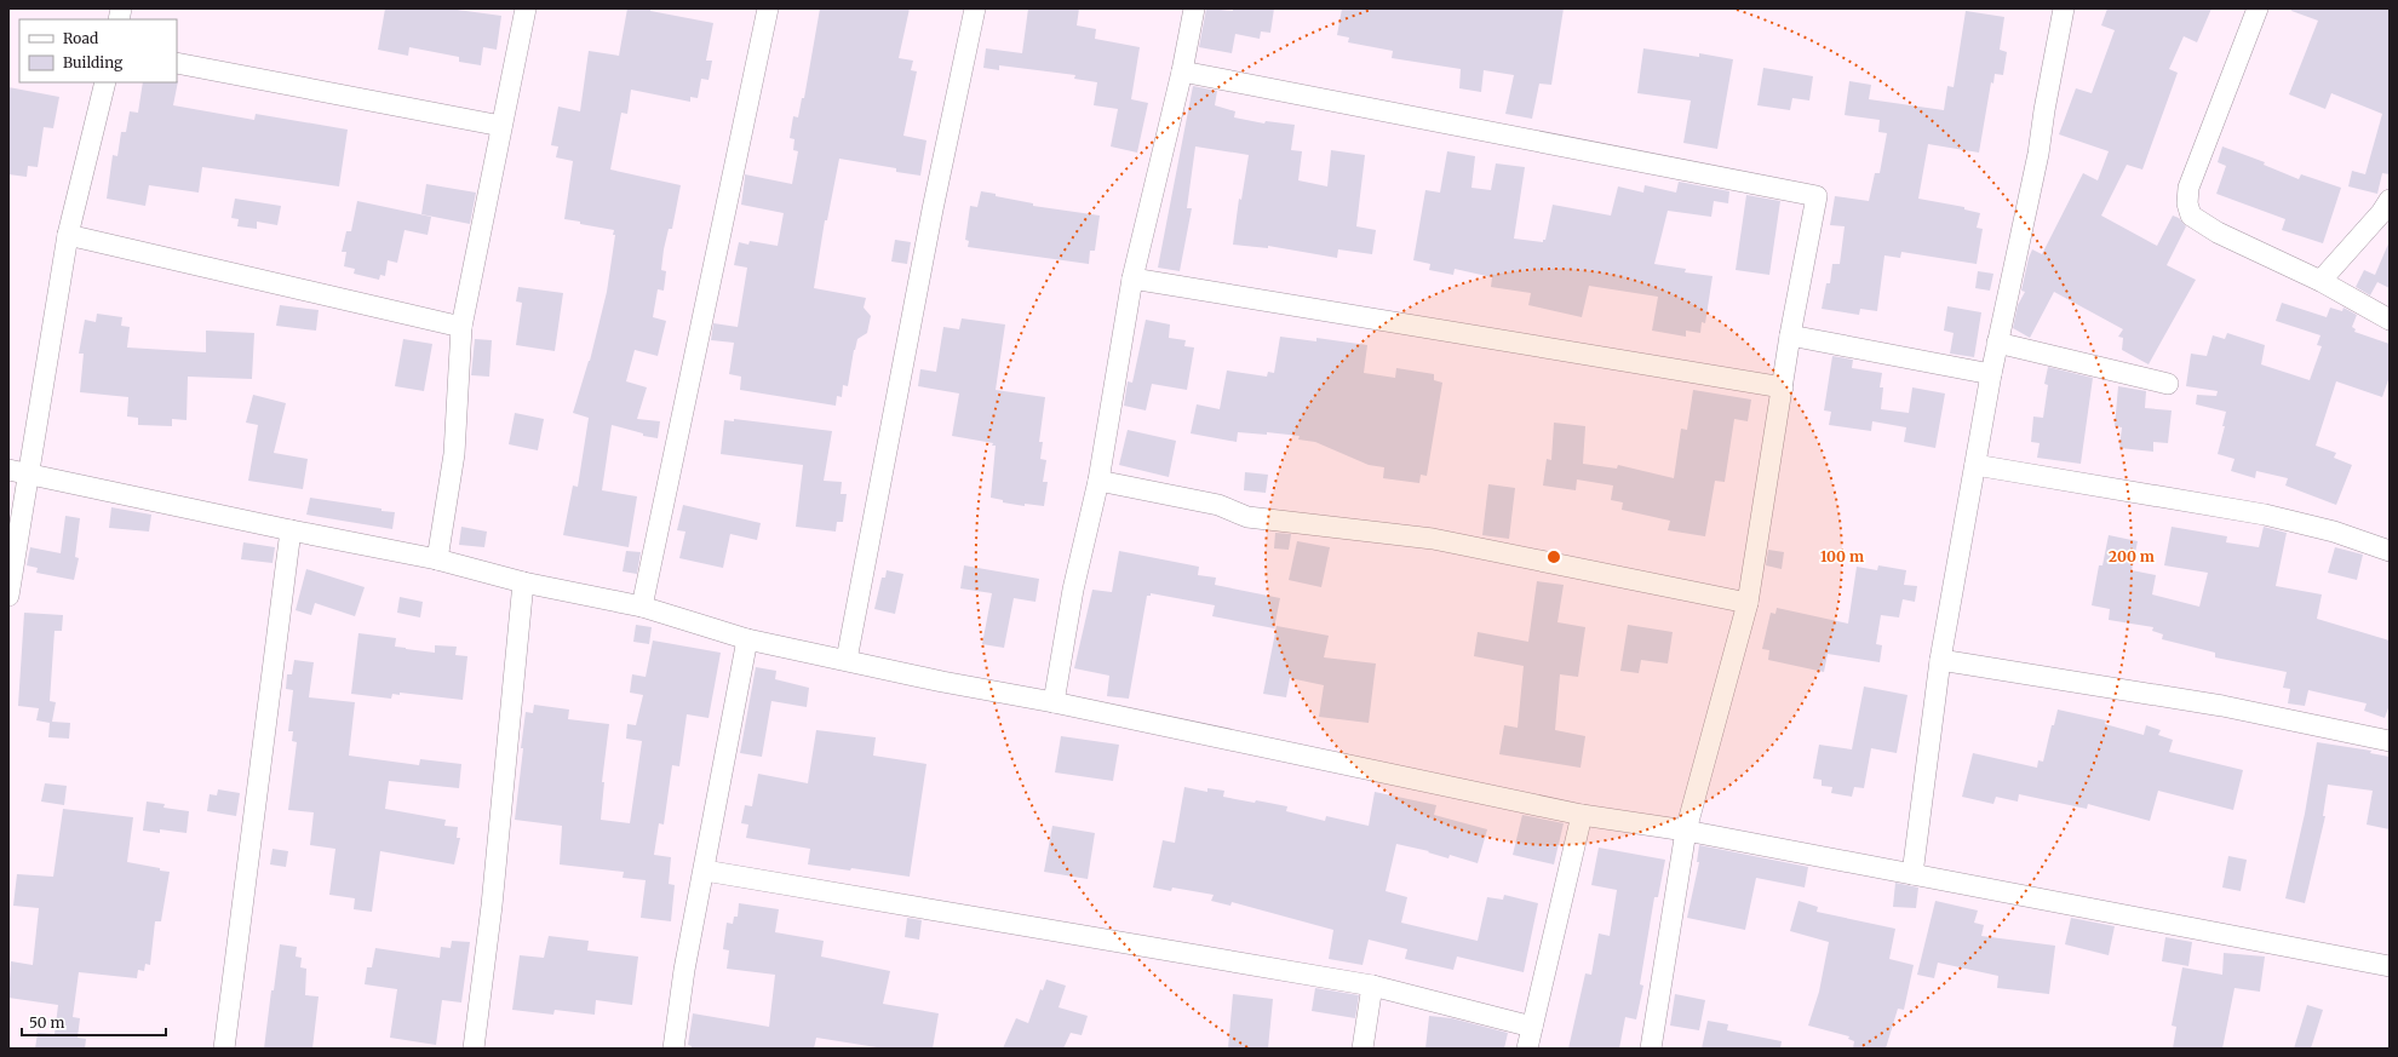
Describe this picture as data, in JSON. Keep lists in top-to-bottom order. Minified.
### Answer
{"legend":["Road","Building"],"scale_bar":"50 m","rings":["100 m","200 m"]}
